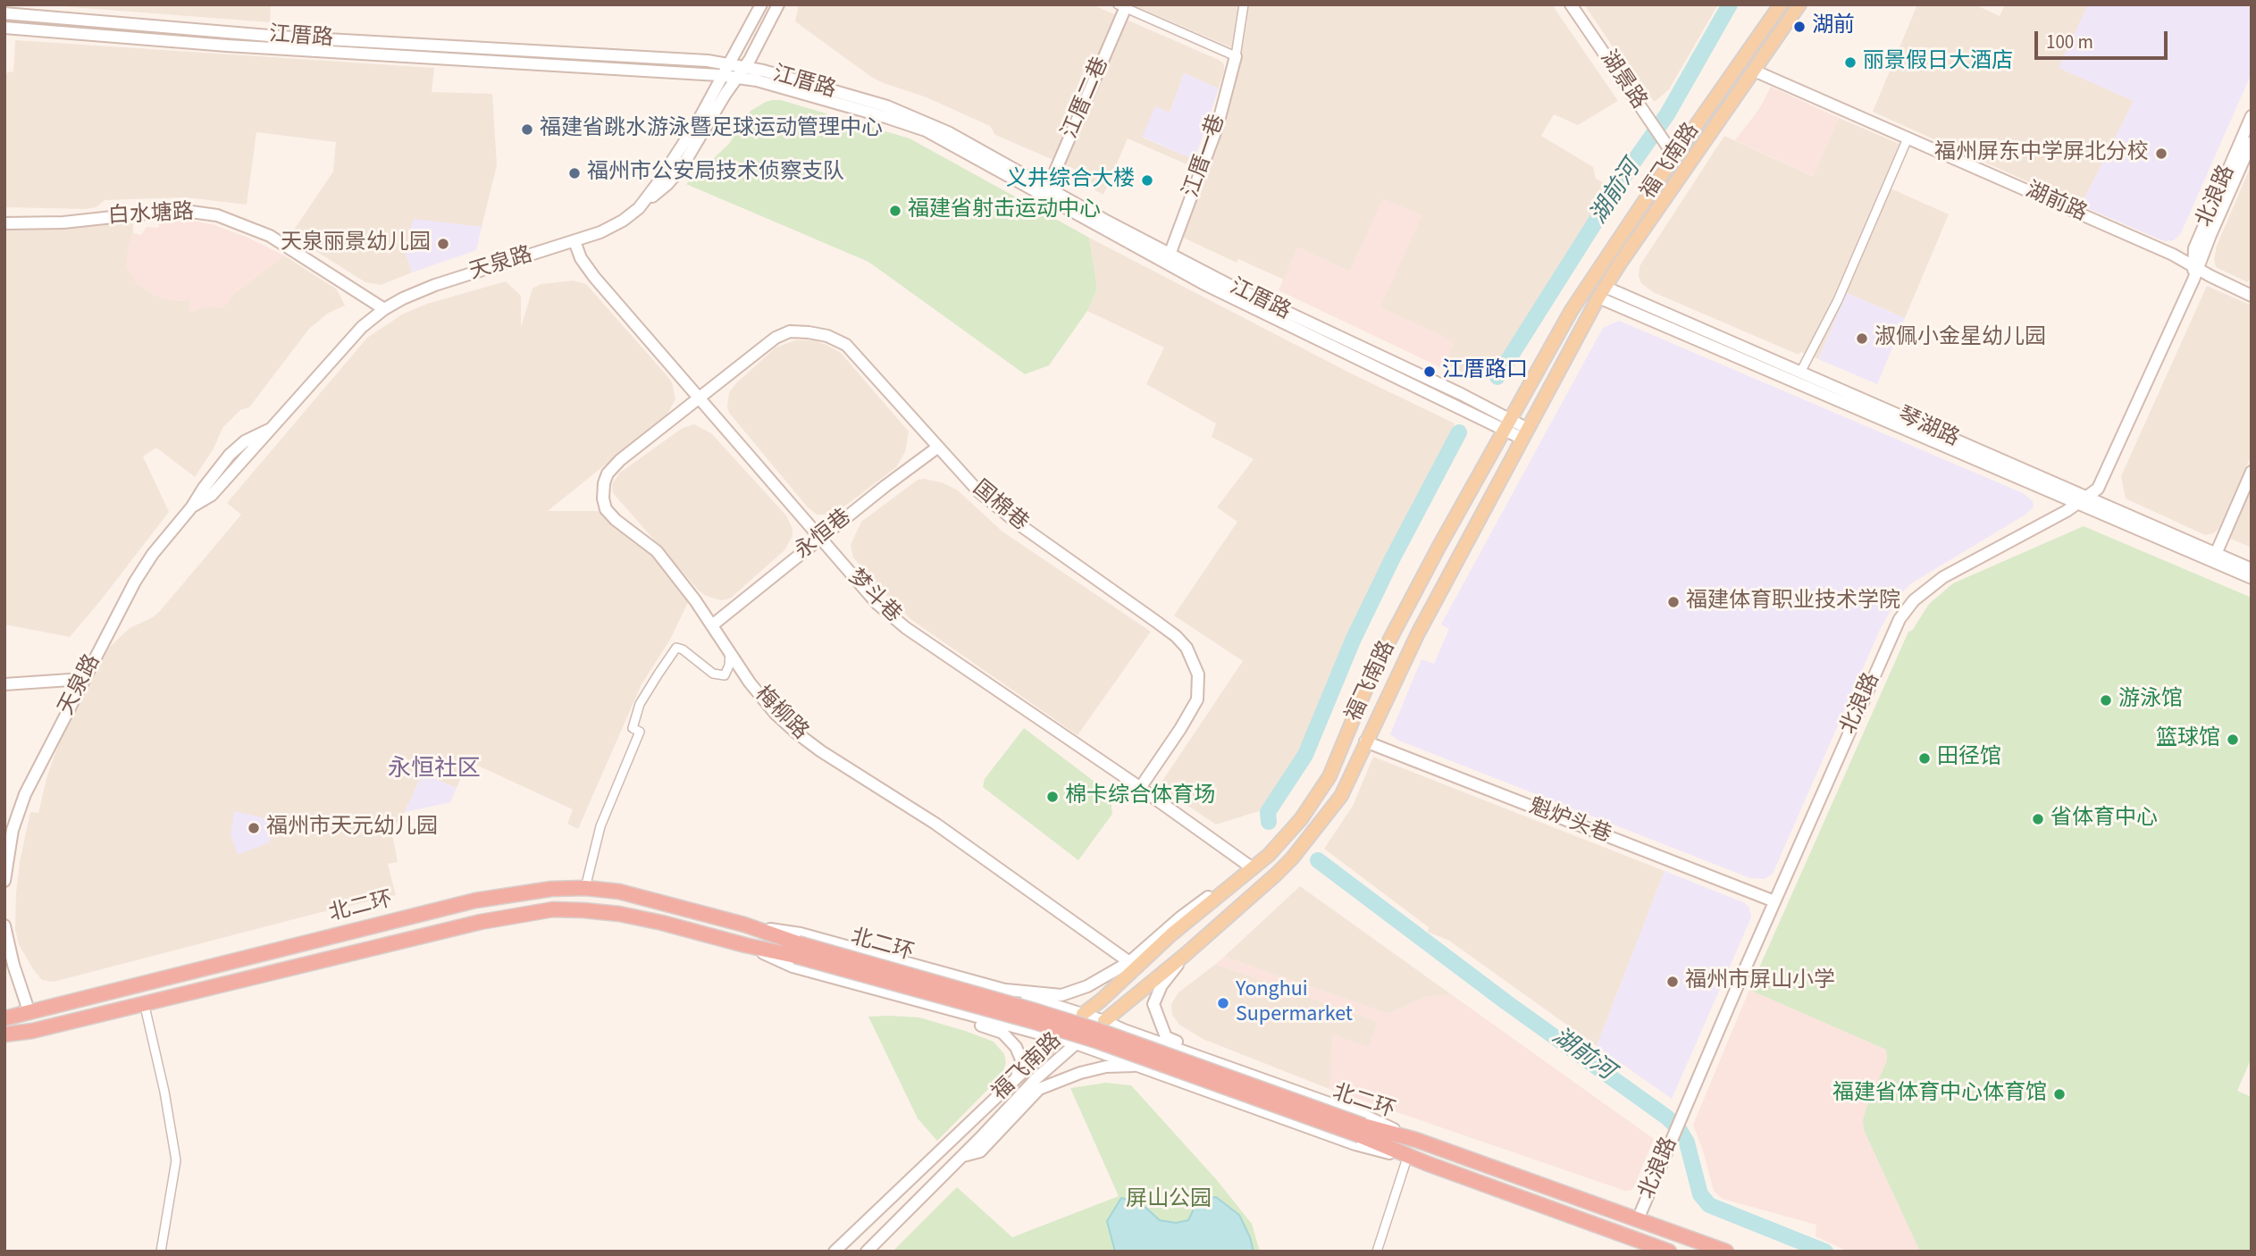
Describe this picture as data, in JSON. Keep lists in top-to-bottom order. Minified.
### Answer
{"streets":{"highway":["北二环"],"main road":["江厝路","湖景路","江厝二巷","江厝一巷","福飞南路","北浪路","湖前路","白水塘路","天泉路","琴湖路","国棉巷","永恒巷","梦斗巷","梅柳路","魁炉头巷"]},"crossings":[["江厝路","江厝二巷"],["江厝路","江厝一巷"],["江厝路","福飞南路"],["江厝路","天泉路"],["湖景路","福飞南路"],["福飞南路","湖前路"],["福飞南路","琴湖路"],["福飞南路","梦斗巷"],["福飞南路","魁炉头巷"],["北浪路","湖前路"],["北浪路","琴湖路"],["北浪路","魁炉头巷"],["北浪路","北二环"],["白水塘路","天泉路"],["天泉路","梦斗巷"],["国棉巷","永恒巷"],["国棉巷","梦斗巷"],["国棉巷","梅柳路"],["永恒巷","梦斗巷"],["永恒巷","梅柳路"],["梦斗巷","梅柳路"]],"districts":["永恒社区"],"water":["湖前河"],"parks":["屏山公园"],"places":["湖前","丽景假日大酒店","福建省跳水游泳暨足球运动管理中心","福州屏东中学屏北分校","福州市公安局技术侦察支队","义井综合大楼","福建省射击运动中心","天泉丽景幼儿园","淑佩小金星幼儿园","江厝路口","福建体育职业技术学院","游泳馆","篮球馆","田径馆","棉卡综合体育场","省体育中心","福州市天元幼儿园","福州市屏山小学","Yonghui Supermarket","福建省体育中心体育馆"],"scale_bar":"100 m"}
